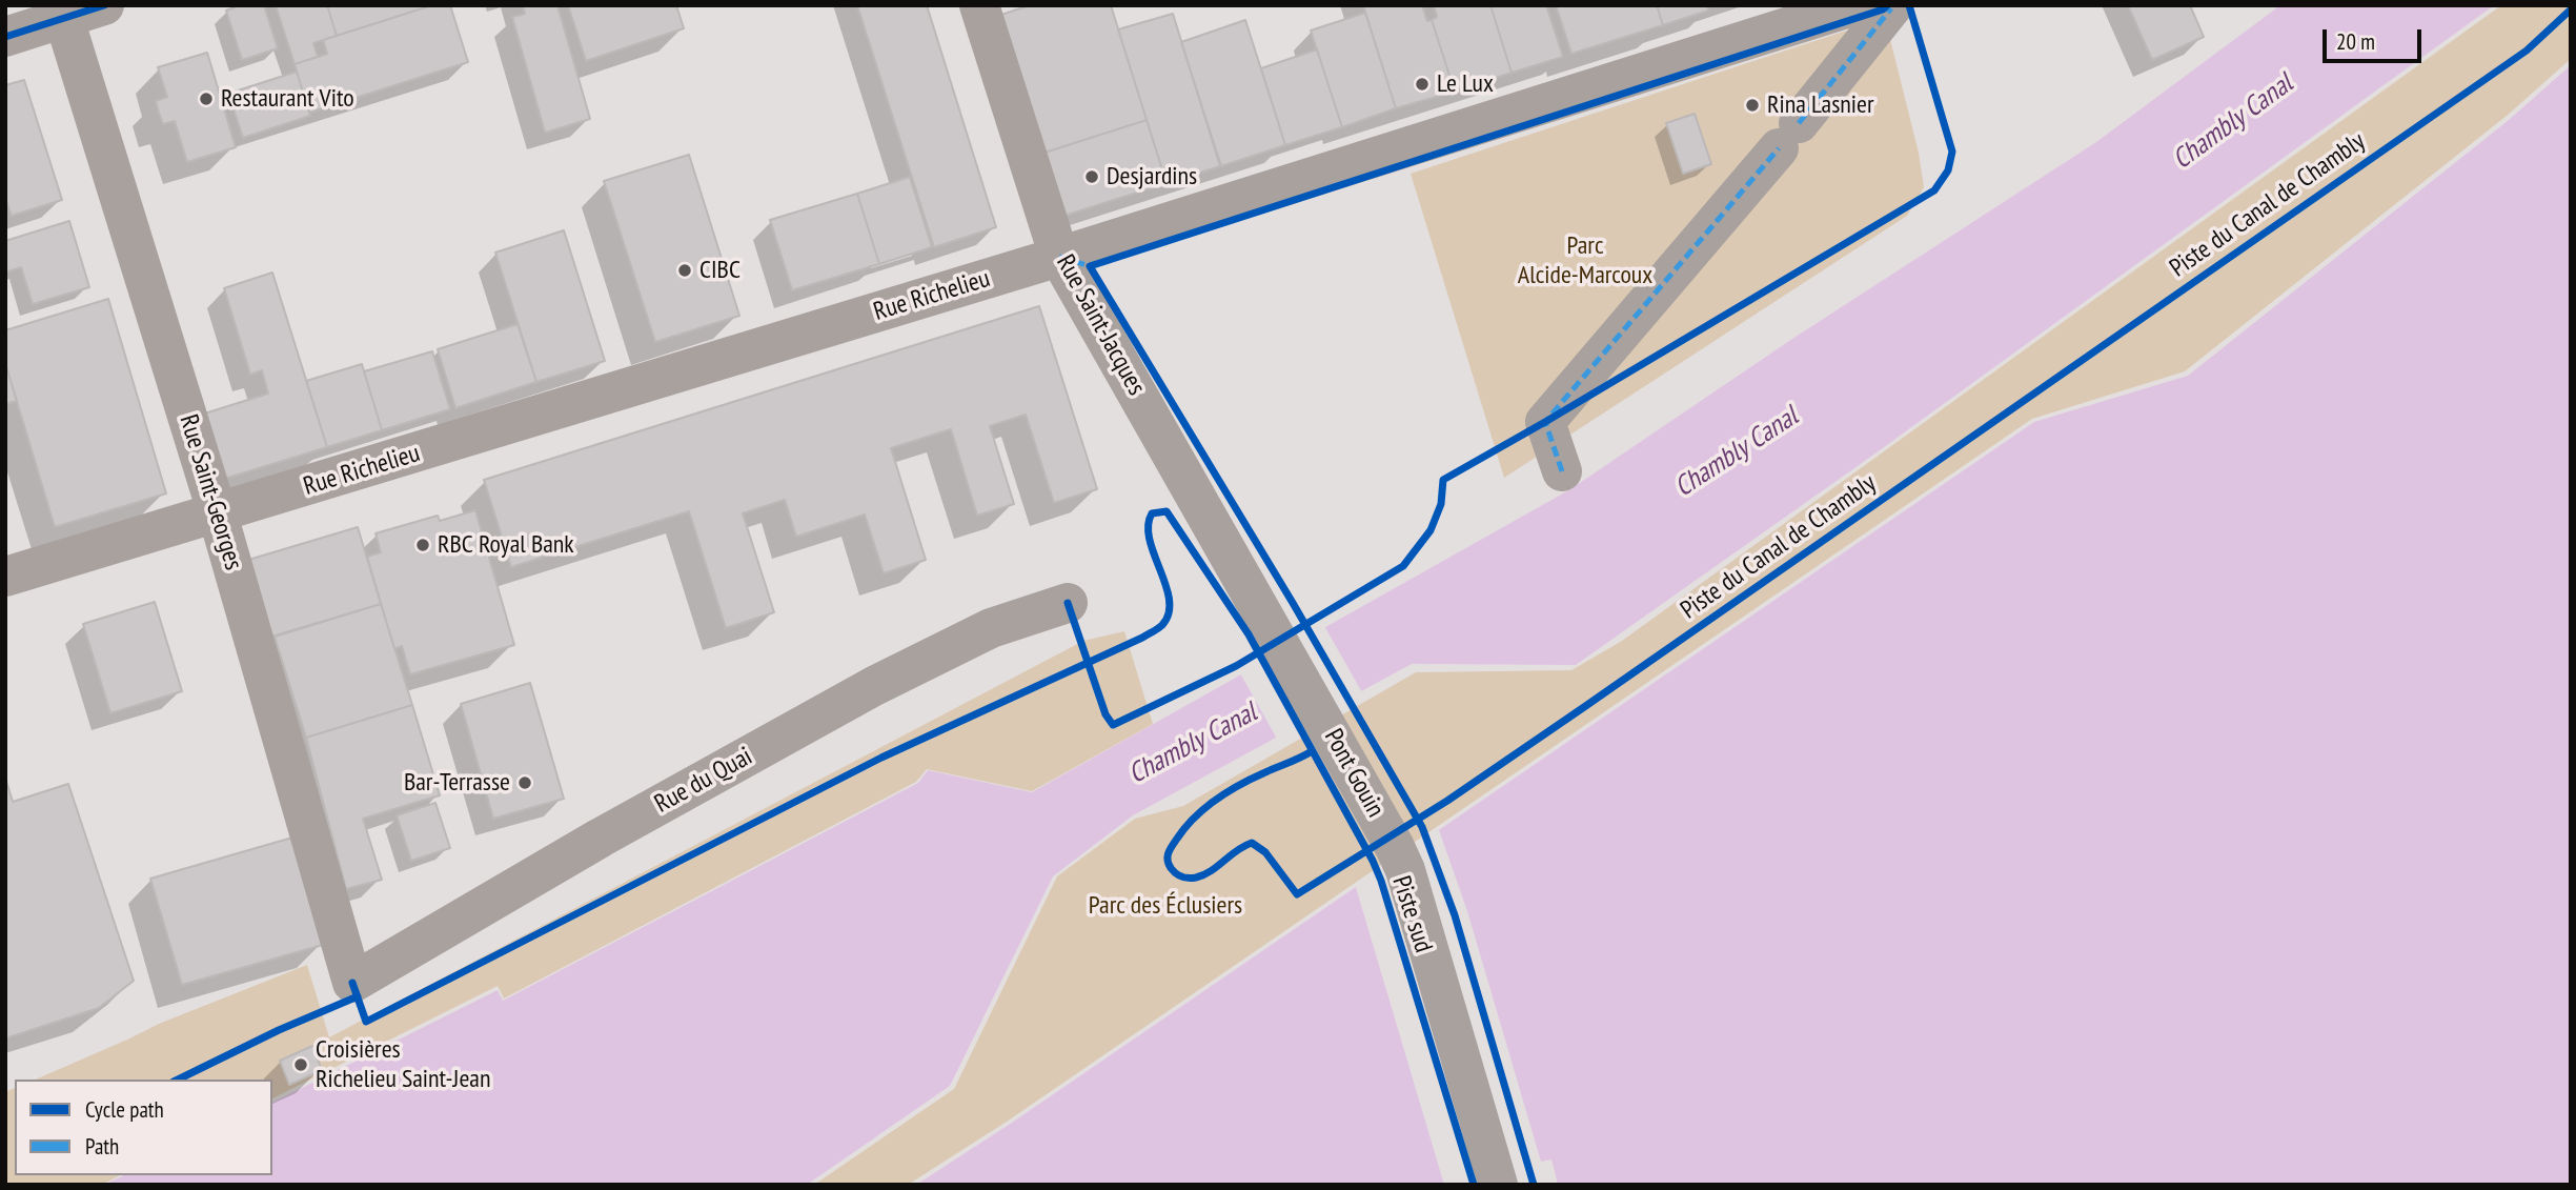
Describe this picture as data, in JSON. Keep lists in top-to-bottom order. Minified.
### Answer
{"streets":{"street":["Rue Richelieu","Rue Saint-Jacques","Rue Saint-Georges","Pont Gouin","Rue du Quai"],"cycle path":["Piste du Canal de Chambly","Piste sud"]},"crossings":[["Rue Richelieu","Rue Saint-Jacques"],["Rue Richelieu","Rue Saint-Georges"],["Rue Saint-Jacques","Pont Gouin"],["Rue Saint-Georges","Rue du Quai"]],"water":["Chambly Canal"],"parks":["Parc Alcide-Marcoux","Parc des Éclusiers"],"places":["Le Lux","Restaurant Vito","Rina Lasnier","Desjardins","CIBC","RBC Royal Bank","Bar-Terrasse","Croisières Richelieu Saint-Jean"],"legend":["Cycle path","Path"],"scale_bar":"20 m"}
